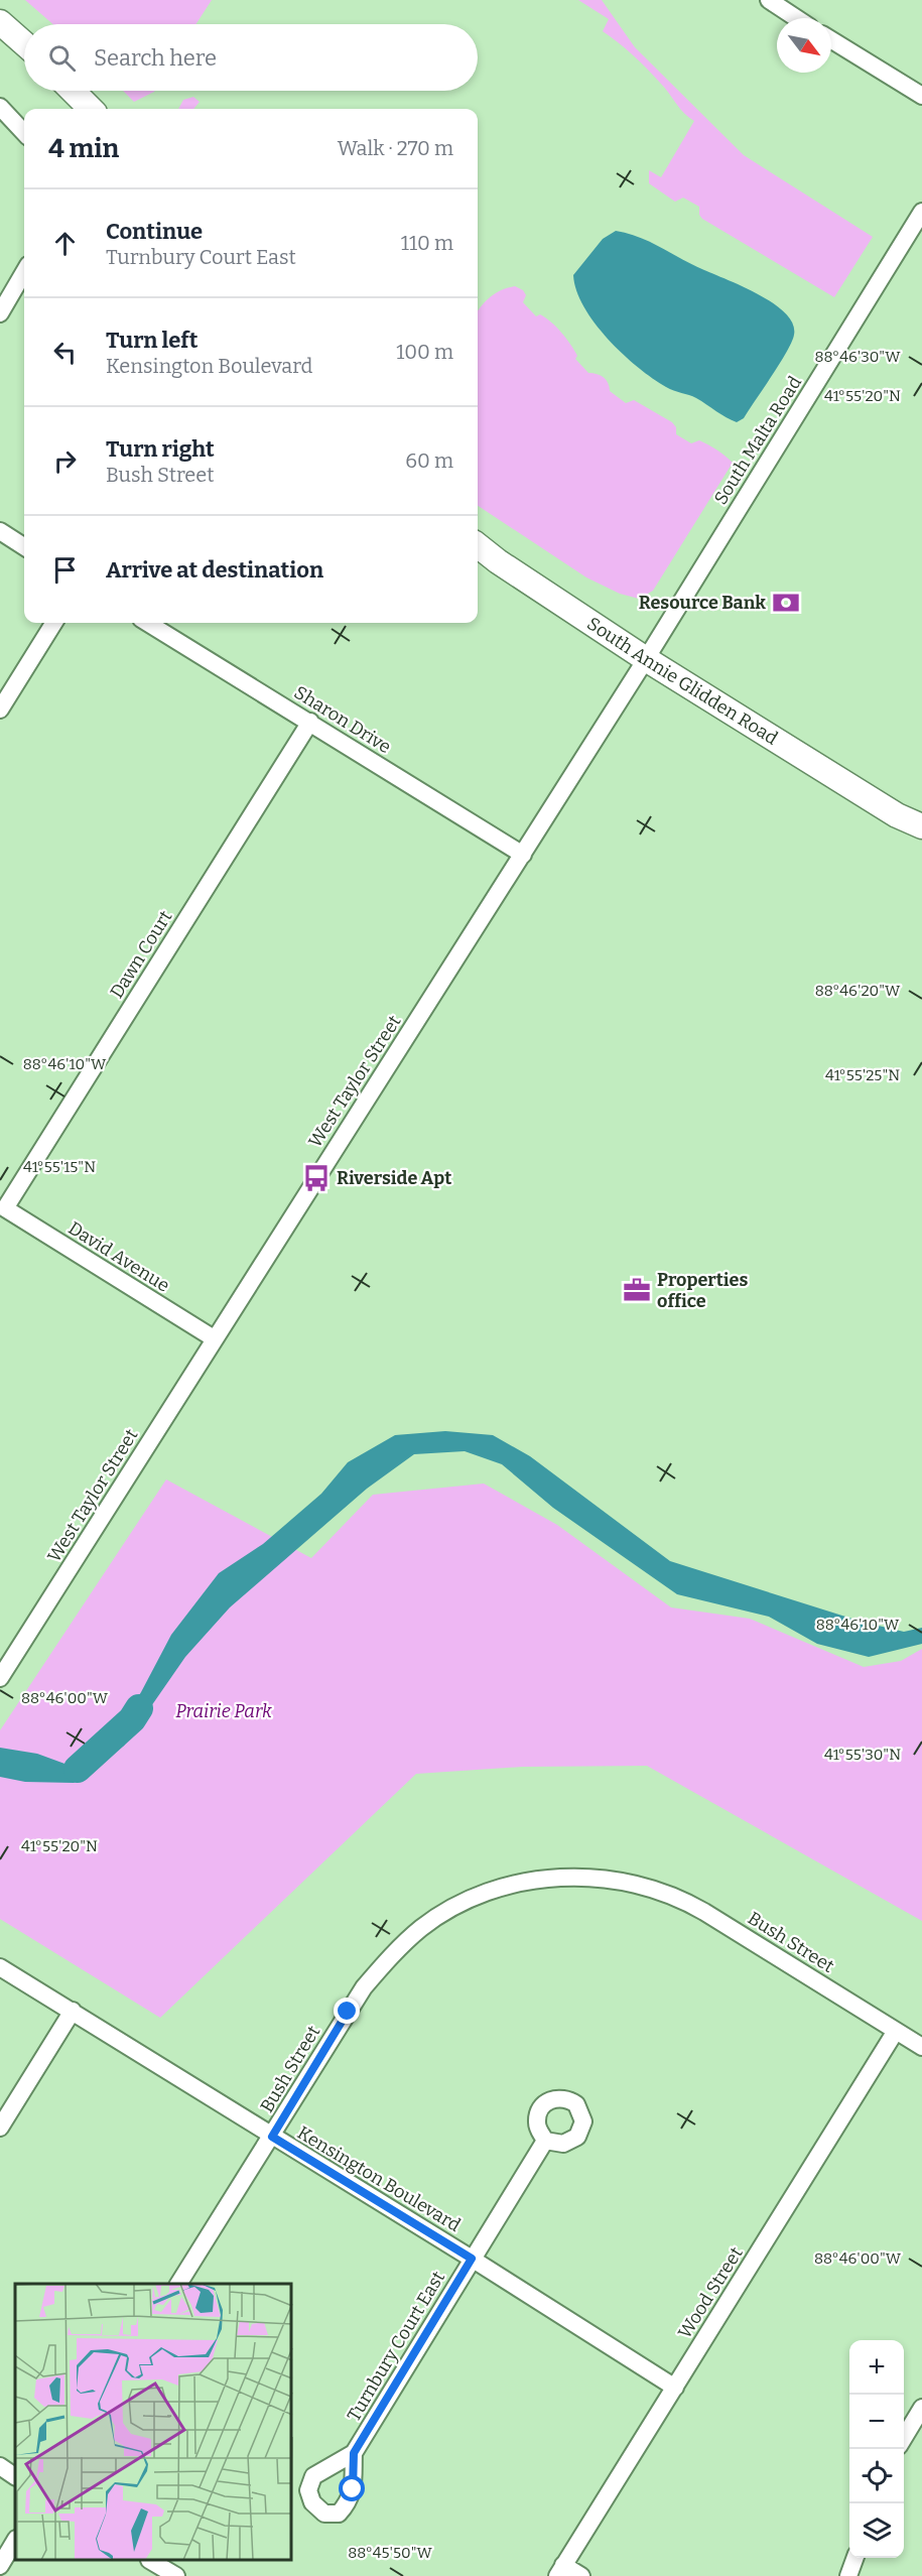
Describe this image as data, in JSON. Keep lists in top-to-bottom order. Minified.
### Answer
{"streets":{"main road":["South Annie Glidden Road"],"street":["South Malta Road","Sharon Drive","Dawn Court","West Taylor Street","David Avenue","Bush Street","Kensington Boulevard","Wood Street","Turnbury Court East"]},"crossings":[["South Malta Road","South Annie Glidden Road"],["South Malta Road","West Taylor Street"],["South Annie Glidden Road","West Taylor Street"],["Sharon Drive","Dawn Court"],["Sharon Drive","West Taylor Street"],["Dawn Court","David Avenue"],["West Taylor Street","David Avenue"],["Bush Street","Kensington Boulevard"],["Bush Street","Wood Street"],["Kensington Boulevard","Wood Street"],["Kensington Boulevard","Turnbury Court East"]],"parks":["Prairie Park"],"places":{"bank":["Resource Bank"],"bus stop":["Riverside Apt"],"office":["Properties office"]},"north":"bottom right","page":{"search":"Search here","heading":["4 min","Walk · 270 m"],"list":[["Continue","Turnbury Court East","110 m"],["Turn left","Kensington Boulevard","100 m"],["Turn right","Bush Street","60 m"],"Arrive at destination"],"map_buttons":["+","−"]},"coordinates":["88°46'30\"W","41°55'20\"N","88°46'20\"W","88°46'10\"W","41°55'25\"N","41°55'15\"N","88°46'00\"W","41°55'30\"N","88°45'50\"W"]}
